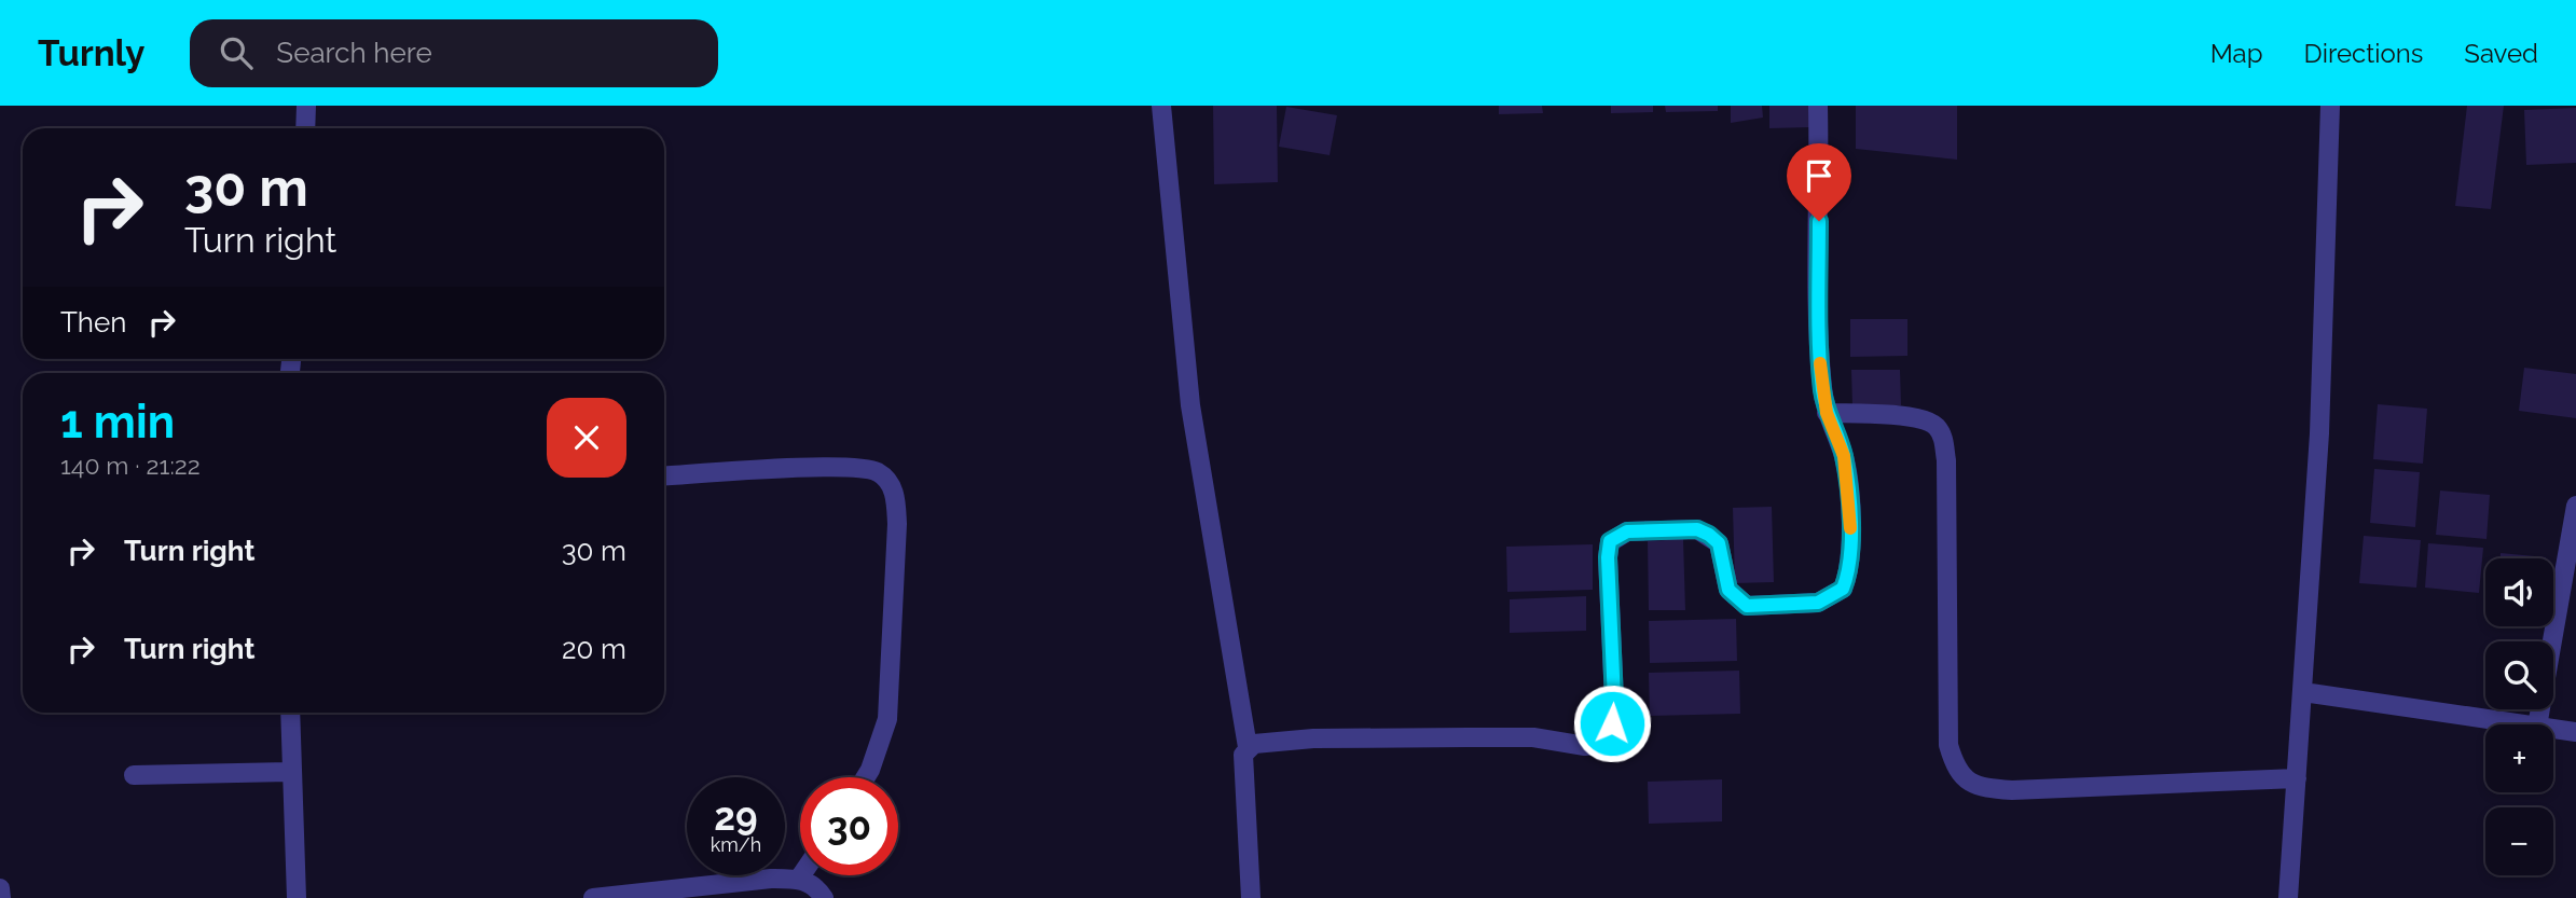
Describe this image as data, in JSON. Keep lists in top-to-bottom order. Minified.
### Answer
{"page":{"header":"Turnly","search":"Search here","nav":["Map","Directions","Saved"],"turn":["30 m","Turn right"],"then":"Then","heading":["1 min","140 m · 21:22"],"list":[{"name":"Turn right","value":"30 m"},{"name":"Turn right","value":"20 m"}],"map_buttons":["+","−"],"speed":"29 km/h","limit":"30"}}
